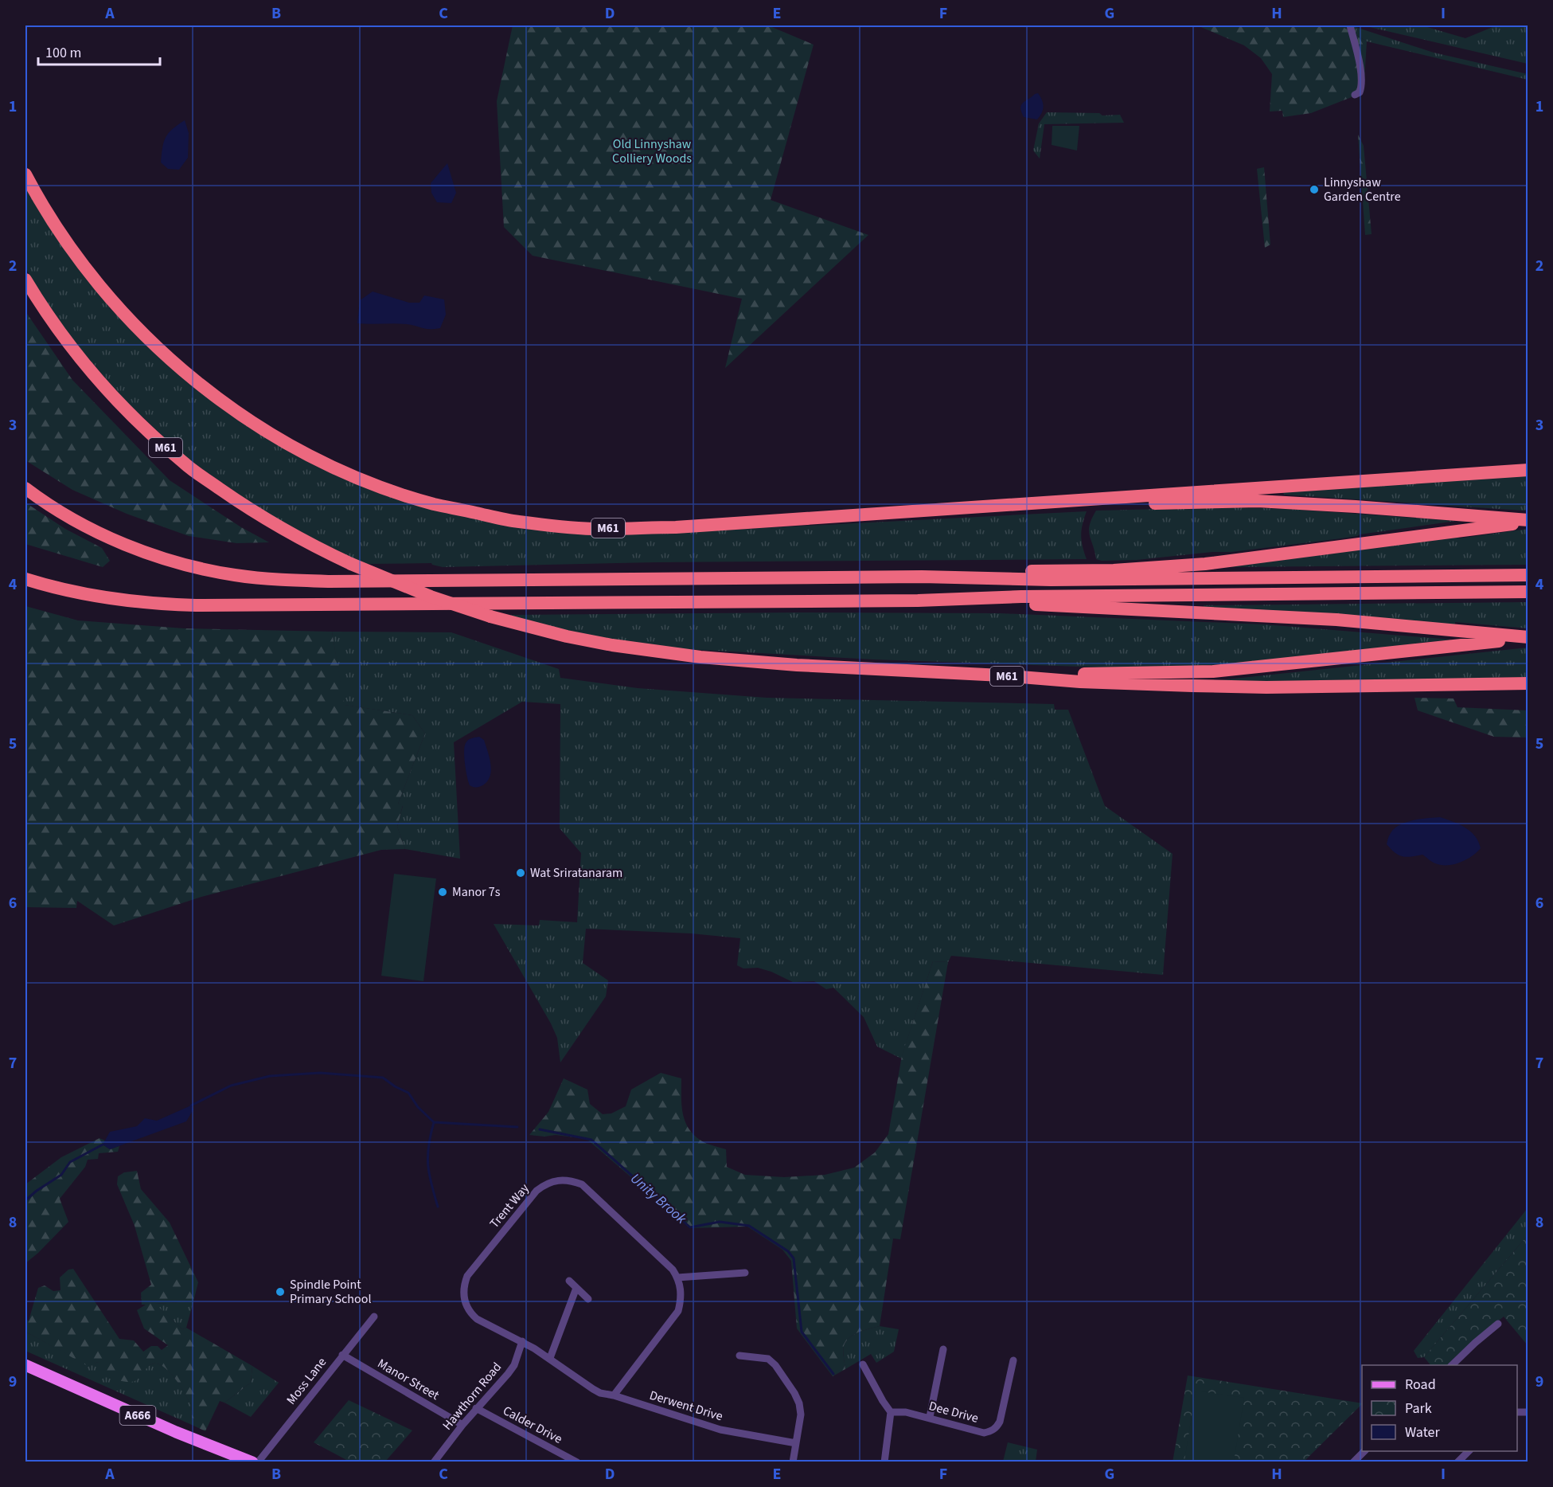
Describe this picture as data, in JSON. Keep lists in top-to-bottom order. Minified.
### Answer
{"streets":{"highway":["M61"],"main road":["A666"],"street":["Trent Way","Manor Street","Moss Lane","Hawthorn Road","Derwent Drive","Dee Drive","Calder Drive"]},"crossings":[["Trent Way","Hawthorn Road"],["Trent Way","Derwent Drive"],["Manor Street","Moss Lane"],["Manor Street","Hawthorn Road"],["Hawthorn Road","Calder Drive"]],"water":["Unity Brook"],"parks":["Old Linnyshaw Colliery Woods"],"places":["Linnyshaw Garden Centre","Wat Sriratanaram","Manor 7s","Spindle Point Primary School"],"legend":["Road","Park","Water"],"scale_bar":"100 m","grid":{"columns":["A","B","C","D","E","F","G","H","I"],"rows":["1","2","3","4","5","6","7","8","9"]}}
